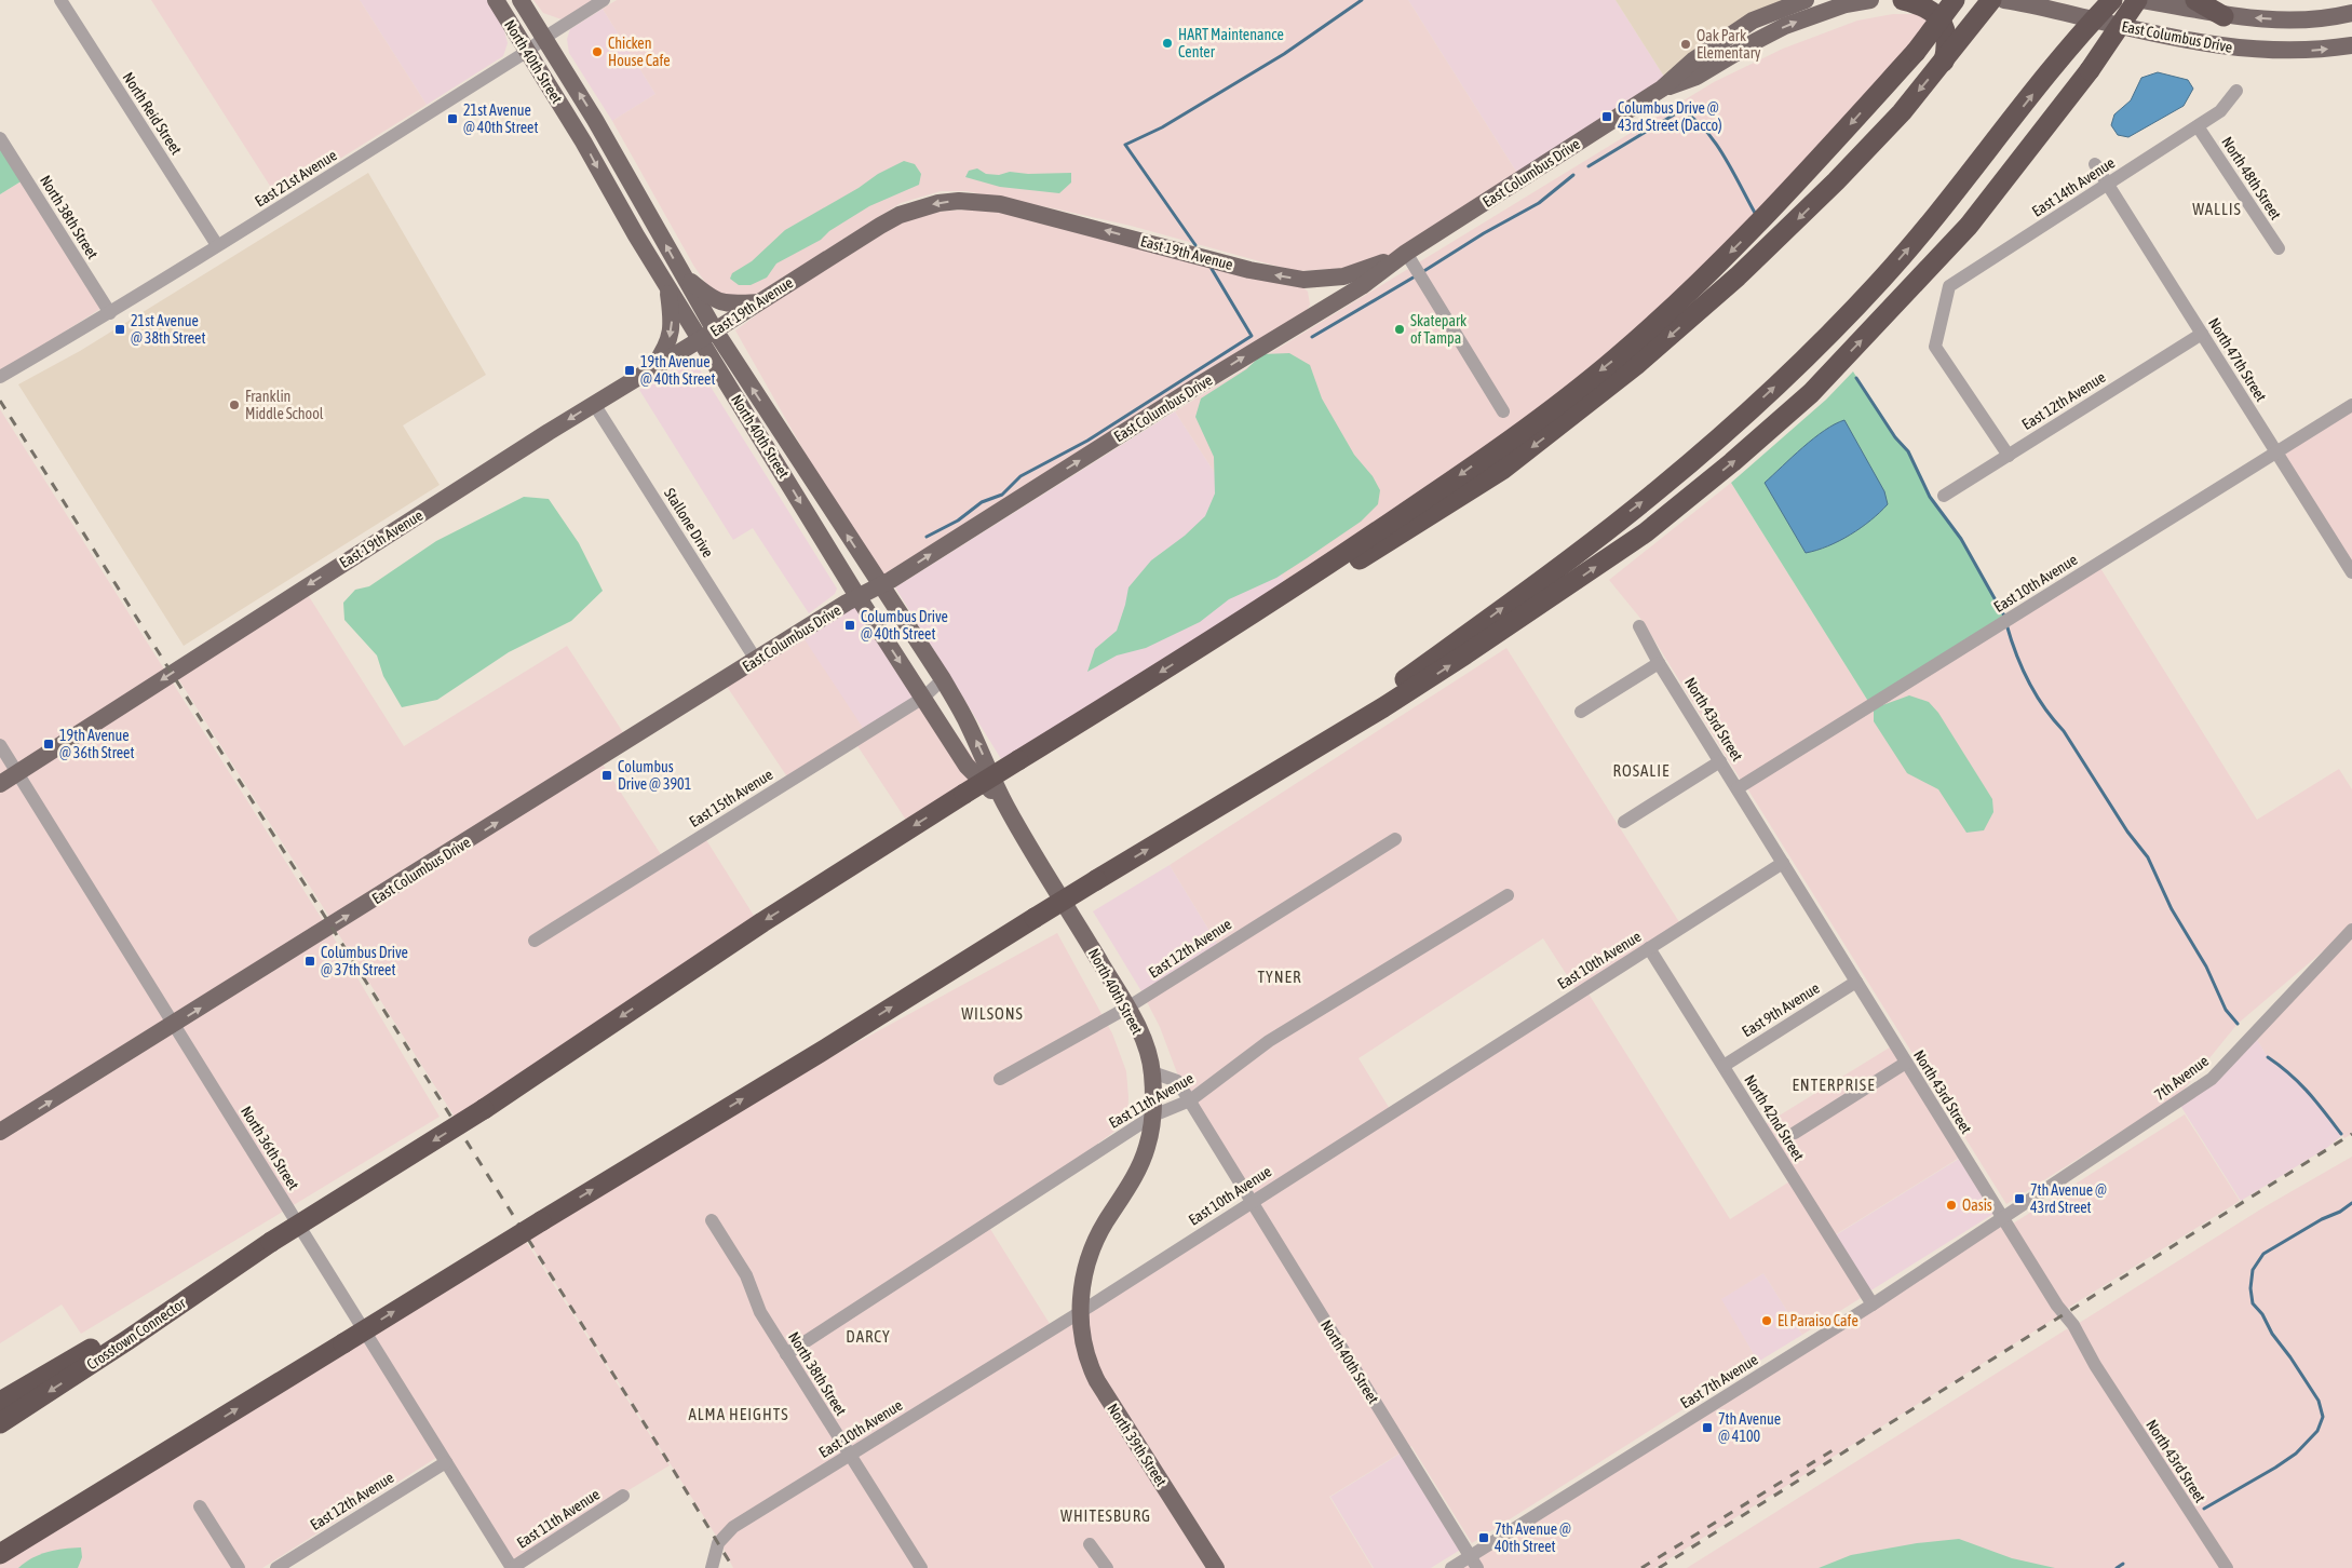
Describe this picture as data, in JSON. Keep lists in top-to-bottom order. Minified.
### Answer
{"streets":{"highway":["Crosstown Connector"],"main road":["East Columbus Drive","North 40th Street","East 19th Avenue","North 39th Street"],"street":["North Reid Street","East 21st Avenue","North 48th Street","East 14th Avenue","North 38th Street","North 47th Street","East 12th Avenue","Stallone Drive","East 10th Avenue","North 43rd Street","East 15th Avenue","East 9th Avenue","7th Avenue","East 11th Avenue","North 42nd Street","North 36th Street","East 7th Avenue"]},"crossings":[["East Columbus Drive","North 40th Street"],["East Columbus Drive","East 19th Avenue"],["East Columbus Drive","Stallone Drive"],["East Columbus Drive","North 36th Street"],["North 40th Street","East 21st Avenue"],["North 40th Street","East 19th Avenue"],["North 40th Street","East 12th Avenue"],["North 40th Street","East 10th Avenue"],["North 40th Street","East 15th Avenue"],["North 40th Street","East 11th Avenue"],["North 40th Street","East 7th Avenue"],["North 40th Street","North 39th Street"],["North Reid Street","East 21st Avenue"],["East 21st Avenue","North 38th Street"],["North 48th Street","East 14th Avenue"],["East 14th Avenue","North 47th Street"],["East 14th Avenue","East 12th Avenue"],["North 38th Street","East 10th Avenue"],["North 38th Street","East 11th Avenue"],["East 19th Avenue","Stallone Drive"],["East 19th Avenue","North 36th Street"],["North 47th Street","East 12th Avenue"],["North 47th Street","East 10th Avenue"],["East 12th Avenue","North 36th Street"],["East 10th Avenue","North 43rd Street"],["East 10th Avenue","North 42nd Street"],["East 10th Avenue","North 39th Street"],["North 43rd Street","East 9th Avenue"],["North 43rd Street","7th Avenue"],["North 43rd Street","East 7th Avenue"],["East 9th Avenue","North 42nd Street"],["7th Avenue","East 7th Avenue"],["East 11th Avenue","North 36th Street"],["North 42nd Street","East 7th Avenue"]],"one_way":["East Columbus Drive","East 19th Avenue"],"districts":["WALLIS","ROSALIE","TYNER","WILSONS","ENTERPRISE","DARCY","ALMA HEIGHTS","WHITESBURG"],"places":{"other":["HART Maintenance Center","Oak Park Elementary","Chicken House Cafe","Skatepark of Tampa","Franklin Middle School","Oasis","El Paraiso Cafe"],"transit":["Columbus Drive @ 43rd Street (Dacco)","21st Avenue @ 40th Street","21st Avenue @ 38th Street","19th Avenue @ 40th Street","Columbus Drive @ 40th Street","19th Avenue @ 36th Street","Columbus Drive @ 3901","Columbus Drive @ 37th Street","7th Avenue @ 43rd Street","7th Avenue @ 4100","7th Avenue @ 40th Street"]}}
